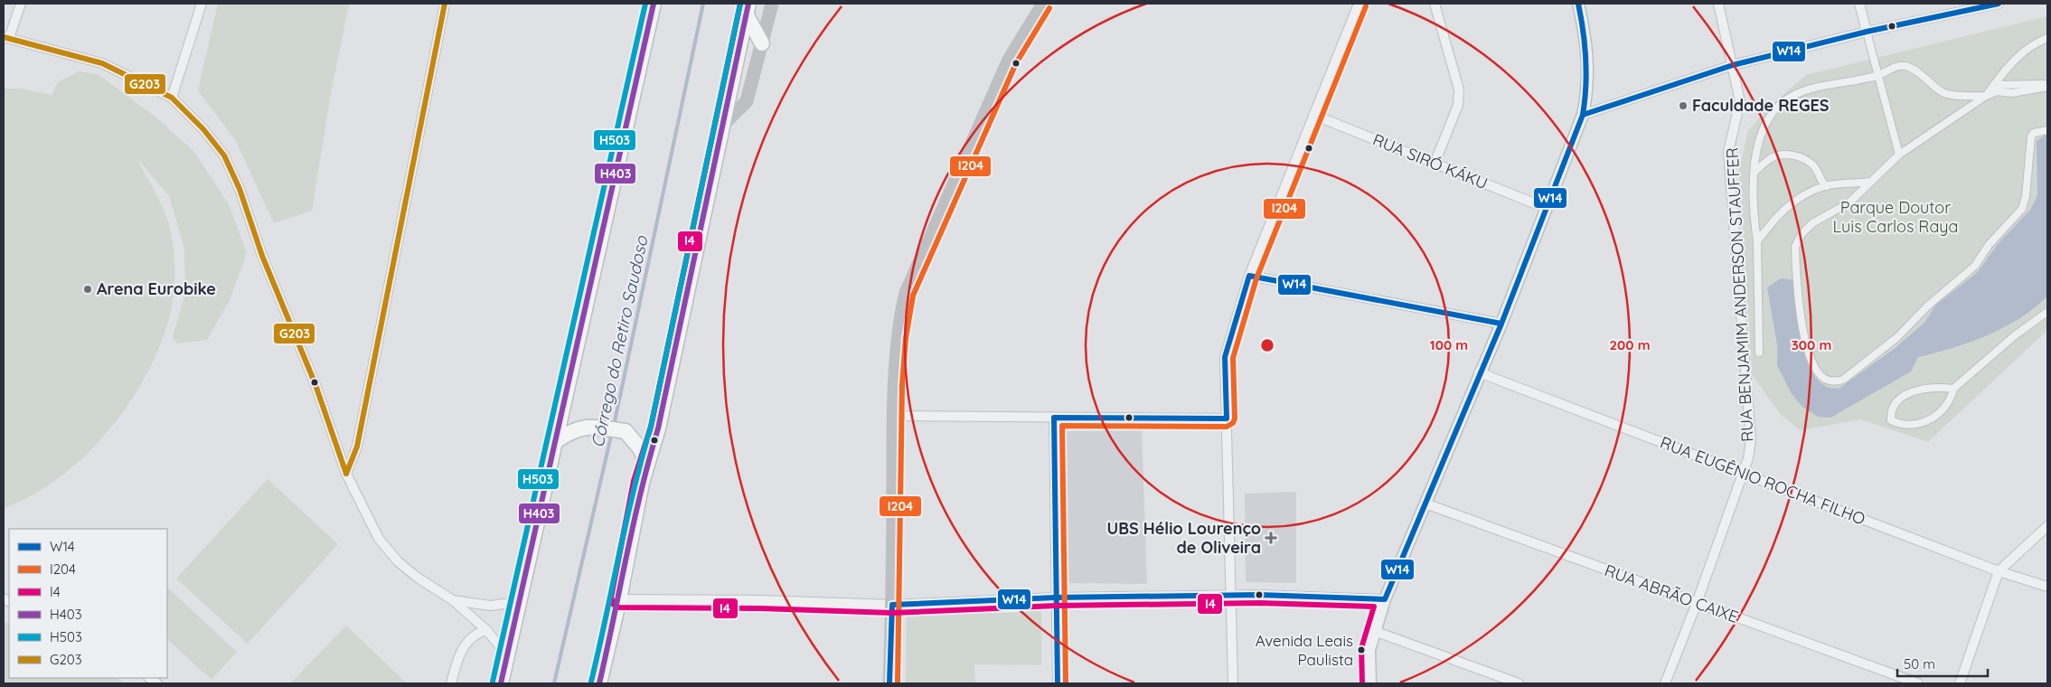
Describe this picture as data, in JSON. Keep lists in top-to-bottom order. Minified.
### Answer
{"streets":{"street":["RUA SIRÓ KÁKU","RUA BENJAMIM ANDERSON STAUFFER","RUA EUGÊNIO ROCHA FILHO","RUA ABRÃO CAIXE"]},"crossings":[["RUA BENJAMIM ANDERSON STAUFFER","RUA EUGÊNIO ROCHA FILHO"],["RUA BENJAMIM ANDERSON STAUFFER","RUA ABRÃO CAIXE"]],"water":["Córrego do Retiro Saudoso"],"parks":["Parque Doutor Luis Carlos Raya"],"places":{"other":["Faculdade REGES","Arena Eurobike","Avenida Leais Paulista"],"health":["UBS Hélio Lourenço de Oliveira"]},"lines":["transit line W14","transit line I4","transit line H403","transit line H503","transit line G203","transit line I204"],"legend":["W14","I204","I4","H403","H503","G203"],"scale_bar":"50 m","rings":["100 m","200 m","300 m"]}
